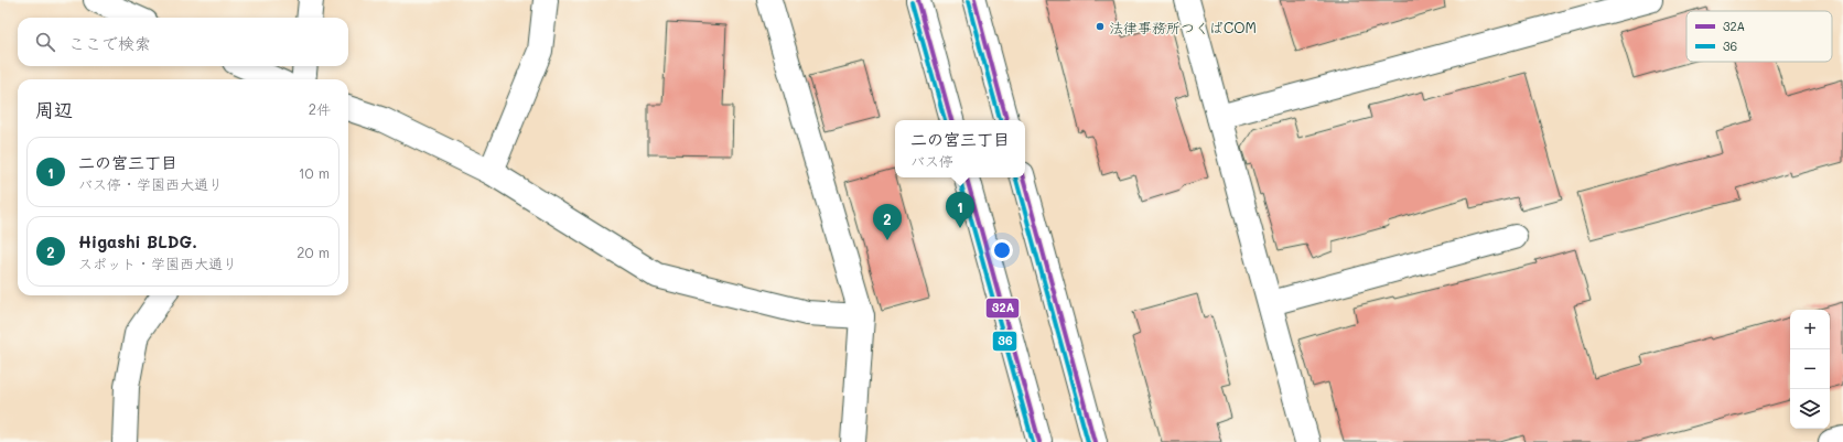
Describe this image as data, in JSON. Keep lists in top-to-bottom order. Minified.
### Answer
{"places":["法律事務所つくばCOM"],"lines":["transit line 32A","transit line 36"],"legend":["32A","36"],"page":{"search":"ここで検索","heading":["周辺","2件"],"popup":["二の宮三丁目","バス停"],"list":[{"mark":"1","name":"二の宮三丁目","note":"バス停 · 学園西大通り","value":"10 m"},{"mark":"2","name":"Higashi BLDG.","note":"スポット · 学園西大通り","value":"20 m"}],"pins":["1","2"],"map_buttons":["+","−"]}}
